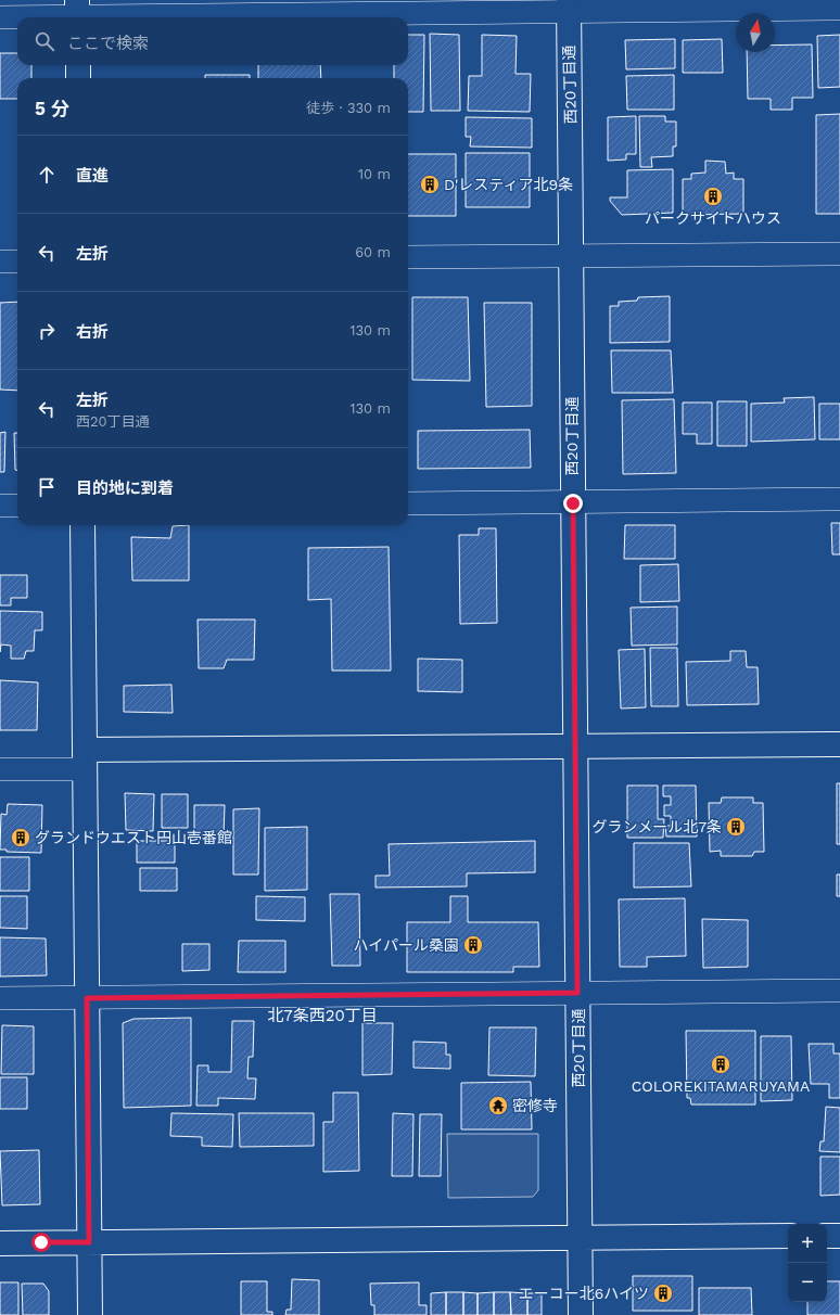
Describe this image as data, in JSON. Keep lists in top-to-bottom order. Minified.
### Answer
{"streets":{"street":["西20丁目通"]},"districts":["北7条西20丁目"],"places":{"building":["D'レスティア北9条","パークサイトハウス","グランメール北7条","グランドウエスト円山壱番館","ハイパール桑園","COLOREKITAMARUYAMA","エーコー北6ハイツ"],"temple":["密修寺"]},"north":"top","page":{"search":"ここで検索","heading":["5 分","徒歩 · 330 m"],"list":[["直進","10 m"],["左折","60 m"],["右折","130 m"],["左折","西20丁目通","130 m"],"目的地に到着"],"map_buttons":["+","−"]}}
